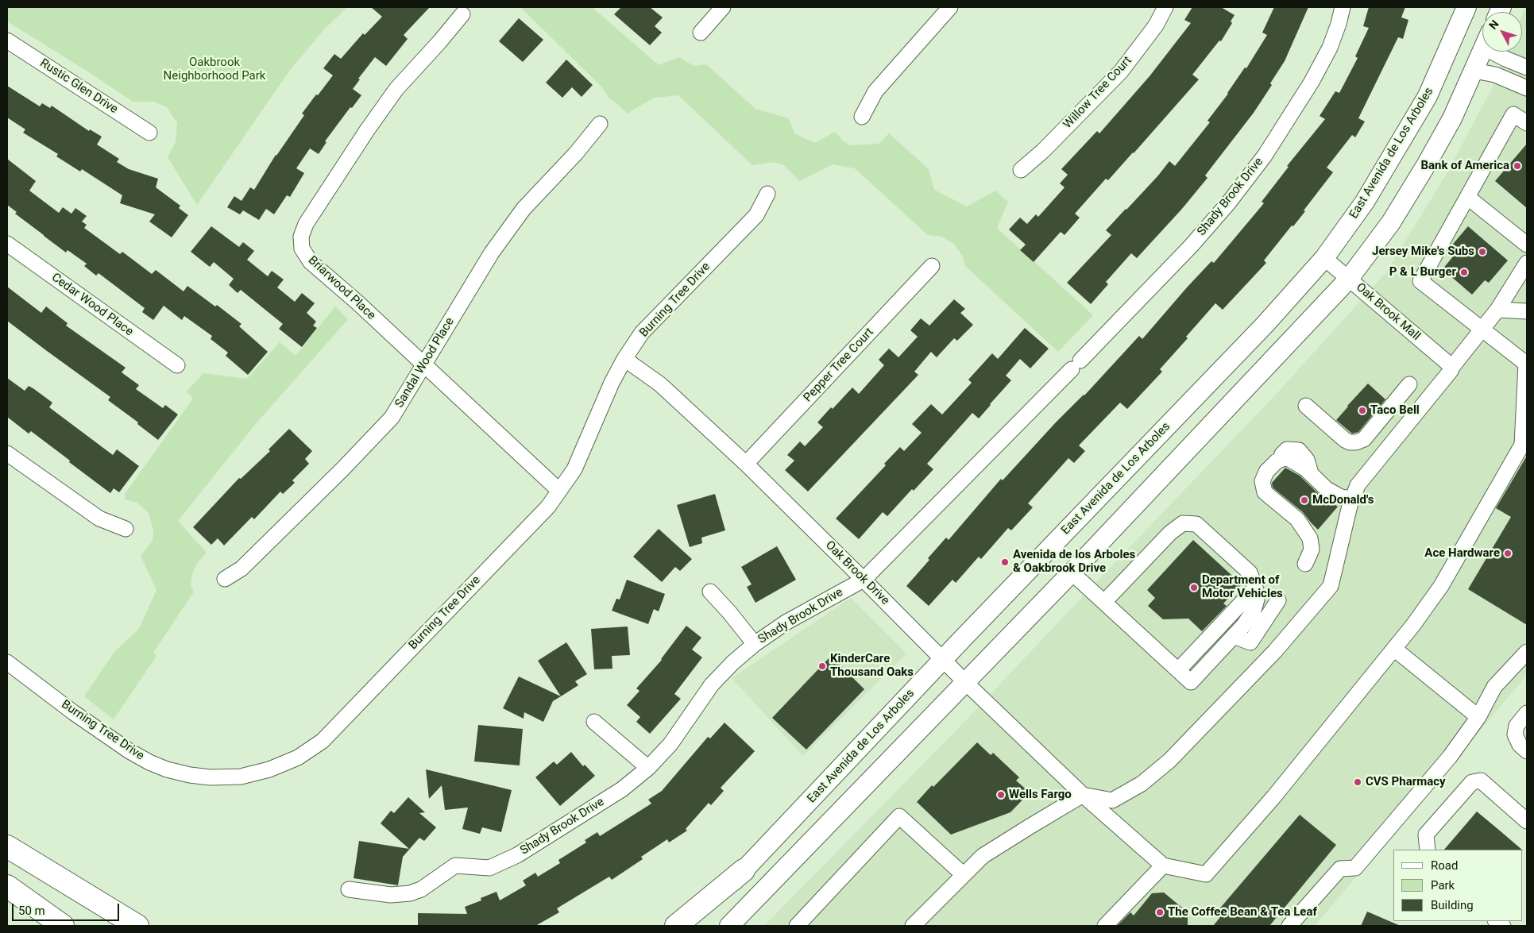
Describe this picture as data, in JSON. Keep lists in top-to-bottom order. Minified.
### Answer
{"streets":{"main road":["East Avenida de Los Arboles"],"street":["Rustic Glen Drive","Willow Tree Court","Shady Brook Drive","Briarwood Place","Burning Tree Drive","Cedar Wood Place","Oak Brook Mall","Sandal Wood Place","Pepper Tree Court","Oak Brook Drive"]},"crossings":[["East Avenida de Los Arboles","Oak Brook Mall"],["East Avenida de Los Arboles","Oak Brook Drive"],["Shady Brook Drive","Oak Brook Drive"],["Briarwood Place","Burning Tree Drive"],["Briarwood Place","Sandal Wood Place"],["Burning Tree Drive","Oak Brook Drive"],["Pepper Tree Court","Oak Brook Drive"]],"parks":["Oakbrook Neighborhood Park"],"places":["Bank of America","Jersey Mike's Subs","P & L Burger","Taco Bell","McDonald's","Ace Hardware","Avenida de los Arboles & Oakbrook Drive","Department of Motor Vehicles","KinderCare Thousand Oaks","CVS Pharmacy","Wells Fargo","The Coffee Bean & Tea Leaf"],"legend":["Road","Park","Building"],"scale_bar":"50 m","north":"top left"}
